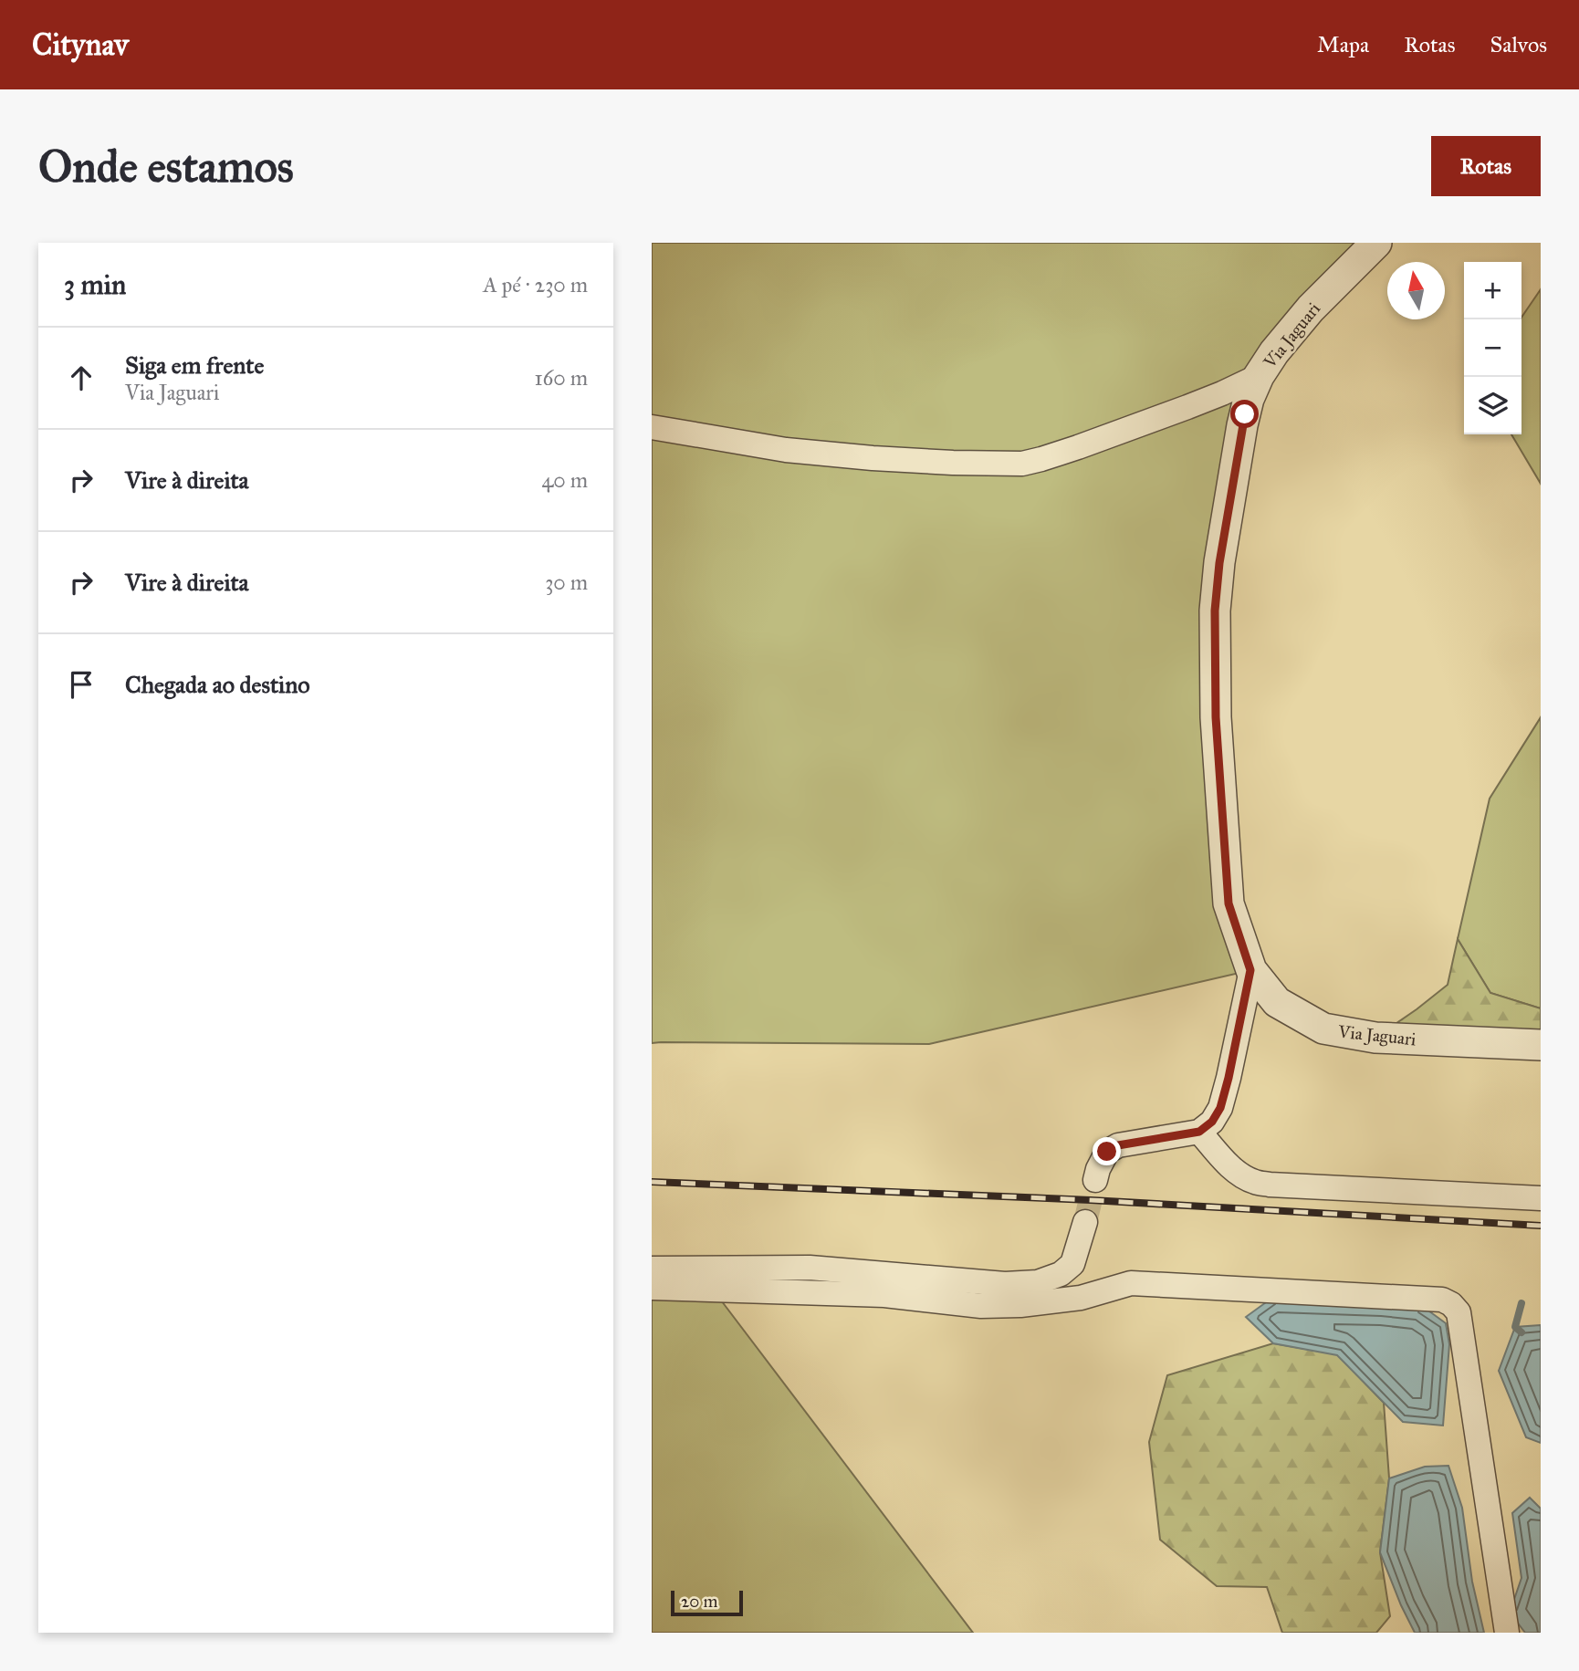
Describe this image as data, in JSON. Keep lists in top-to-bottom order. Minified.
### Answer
{"streets":{"street":["Via Jaguari"]},"scale_bar":"20 m","north":"top","page":{"header":"Citynav","nav":["Mapa","Rotas","Salvos"],"buttons":"Rotas","title":"Onde estamos","heading":["3 min","A pé · 230 m"],"map_buttons":["+","−"],"list":[["Siga em frente","Via Jaguari","160 m"],["Vire à direita","40 m"],["Vire à direita","30 m"],"Chegada ao destino"],"scale":"20 m"}}
